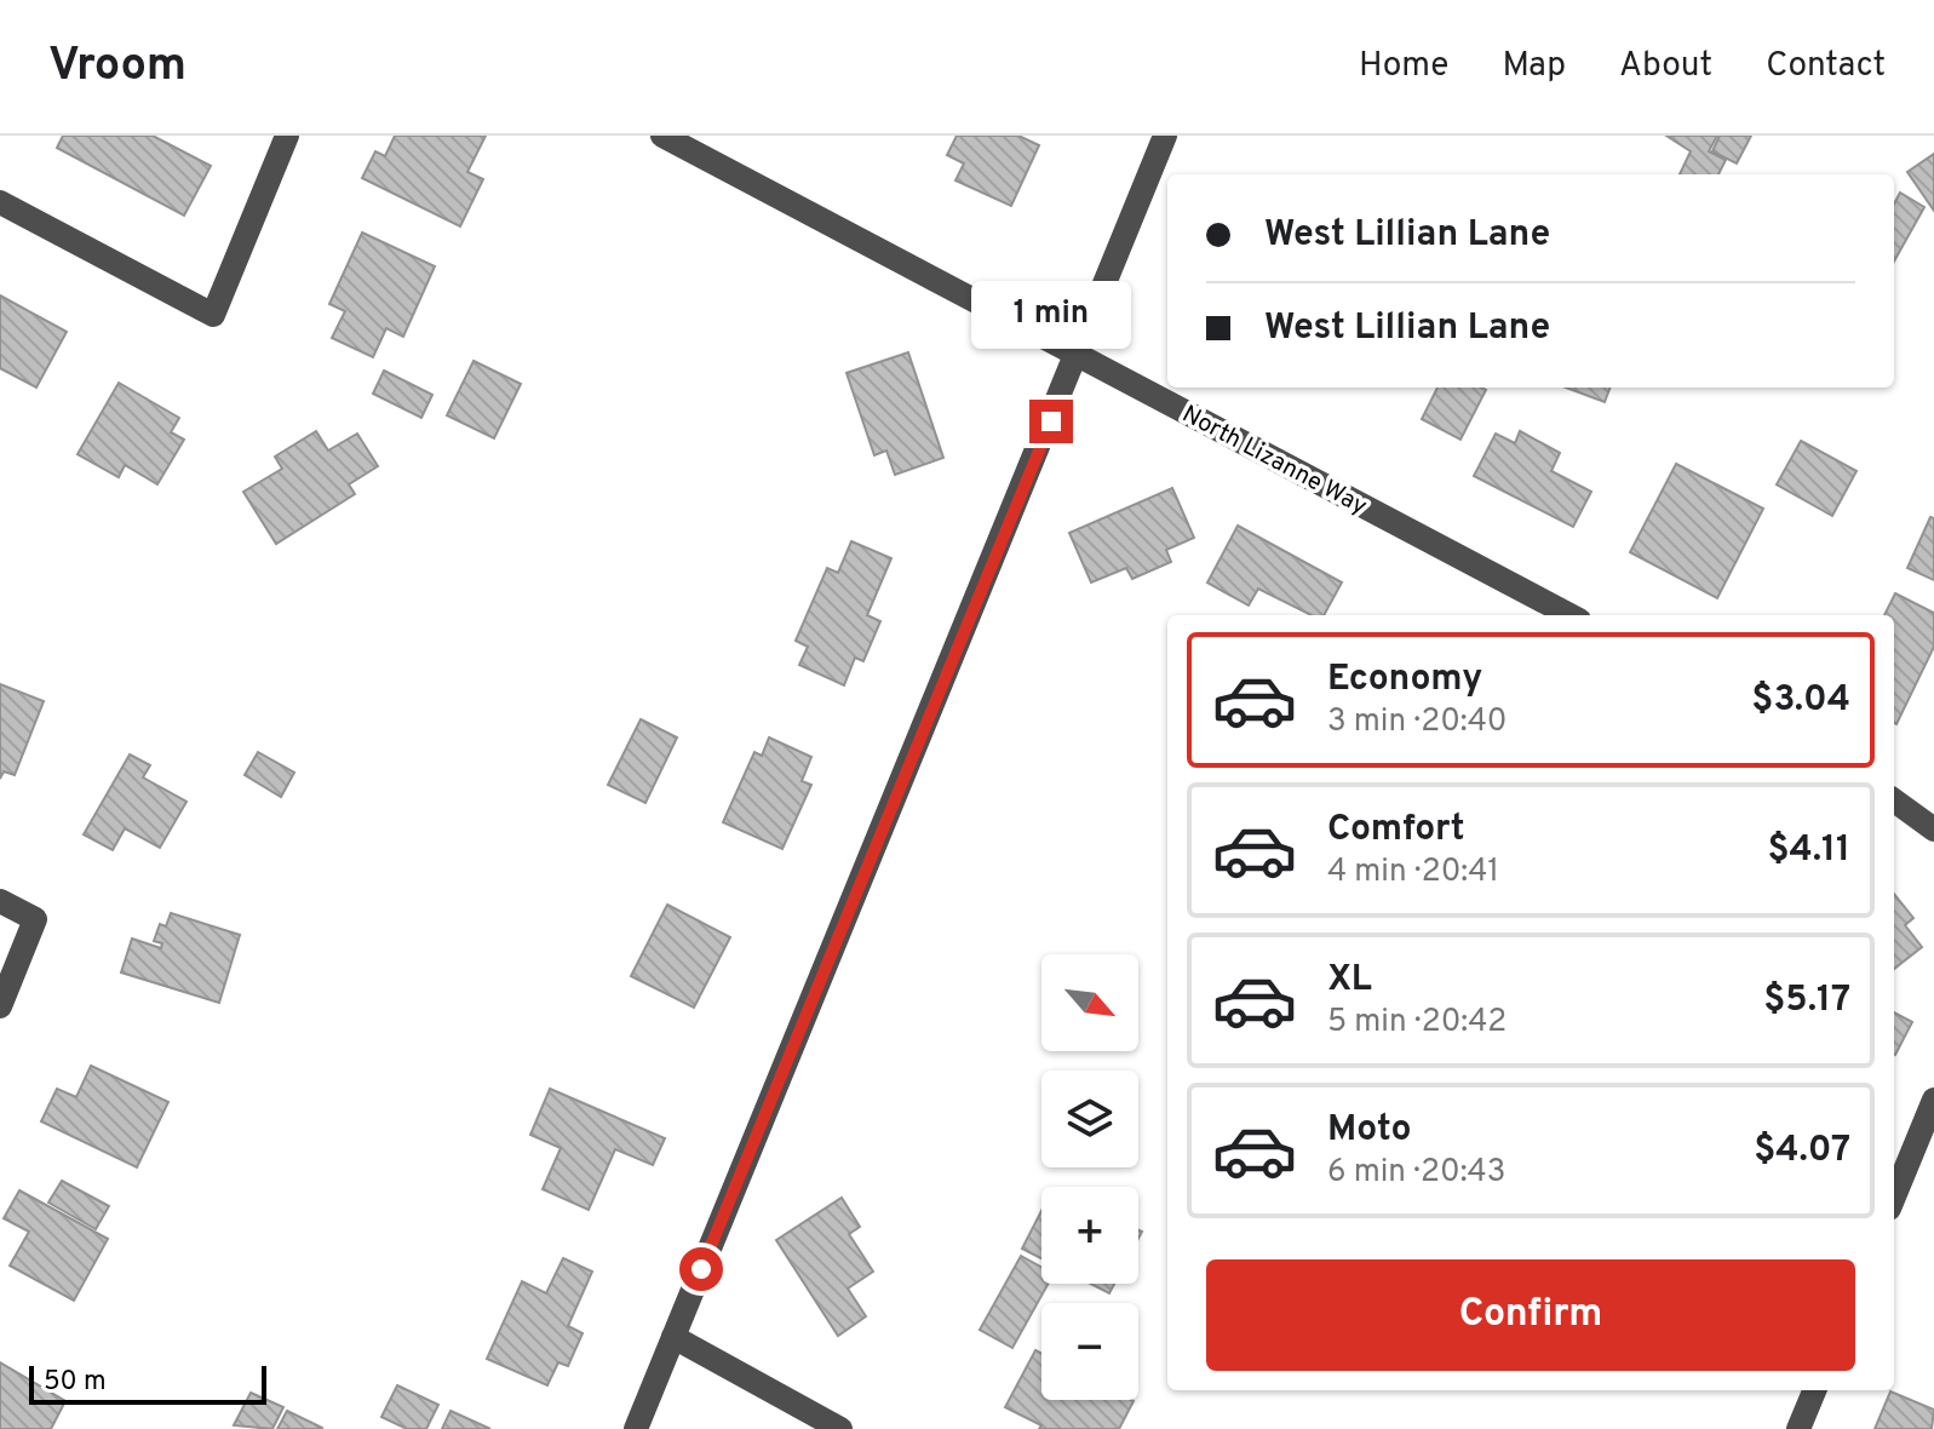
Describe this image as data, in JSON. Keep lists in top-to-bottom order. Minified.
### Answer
{"streets":{"street":["North Lizanne Way"]},"scale_bar":"50 m","north":"bottom right","page":{"header":"Vroom","nav":["Home","Map","About","Contact"],"banner":["West Lillian Lane","West Lillian Lane"],"bubble":"1 min","list":[{"name":"Economy","note":"3 min · 20:40","value":"$3.04"},{"name":"Comfort","note":"4 min · 20:41","value":"$4.11"},{"name":"XL","note":"5 min · 20:42","value":"$5.17"},{"name":"Moto","note":"6 min · 20:43","value":"$4.07"}],"map_buttons":["+","−"],"buttons":"Confirm","scale":"50 m"}}
